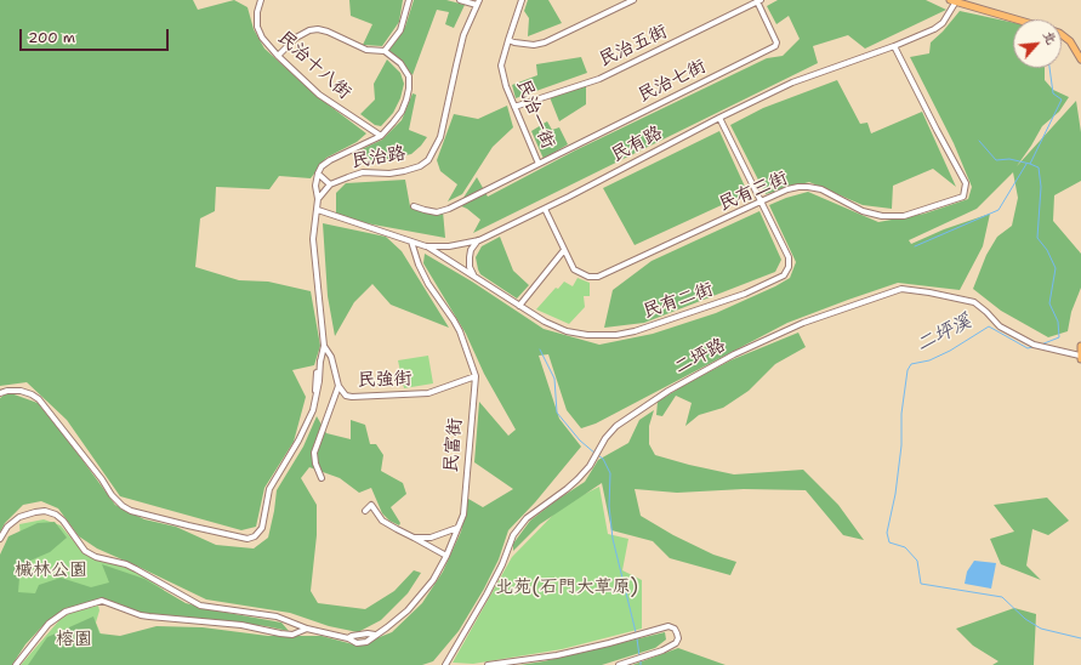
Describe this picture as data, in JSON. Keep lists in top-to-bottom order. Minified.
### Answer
{"streets":{"street":["民治五街","民治十八街","民治七街","民治一街","民有路","民治路","民有三街","民有二街","二坪路","民強街","民富街"]},"crossings":[["民治五街","民治七街"],["民治五街","民治一街"],["民治七街","民治一街"],["民有路","民有三街"],["民有路","民有二街"],["民有路","民富街"],["民有三街","民有二街"],["民強街","民富街"]],"water":["二坪溪"],"parks":["槭林公園","北苑(石門大草原)","榕園"],"scale_bar":"200 m","north":"top right"}
